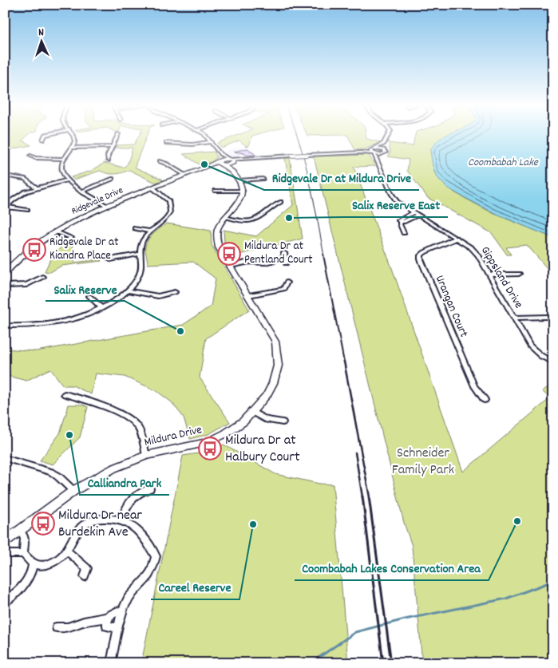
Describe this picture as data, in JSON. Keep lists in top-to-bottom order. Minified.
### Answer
{"streets":{"street":["Ridgevale Drive","Gippsland Drive","Urangan Court","Mildura Drive"]},"crossings":[["Gippsland Drive","Urangan Court"]],"water":["Coombabah Lake"],"parks":["Schneider Family Park"],"places":{"other":["Ridgevale Dr at Mildura Drive","Salix Reserve East","Salix Reserve","Calliandra Park","Coombabah Lakes Conservation Area","Careel Reserve"],"bus stop":["Ridgevale Dr at Kiandra Place","Mildura Dr at Pentland Court","Mildura Dr at Halbury Court","Mildura Dr near Burdekin Ave"]},"north":"top"}
